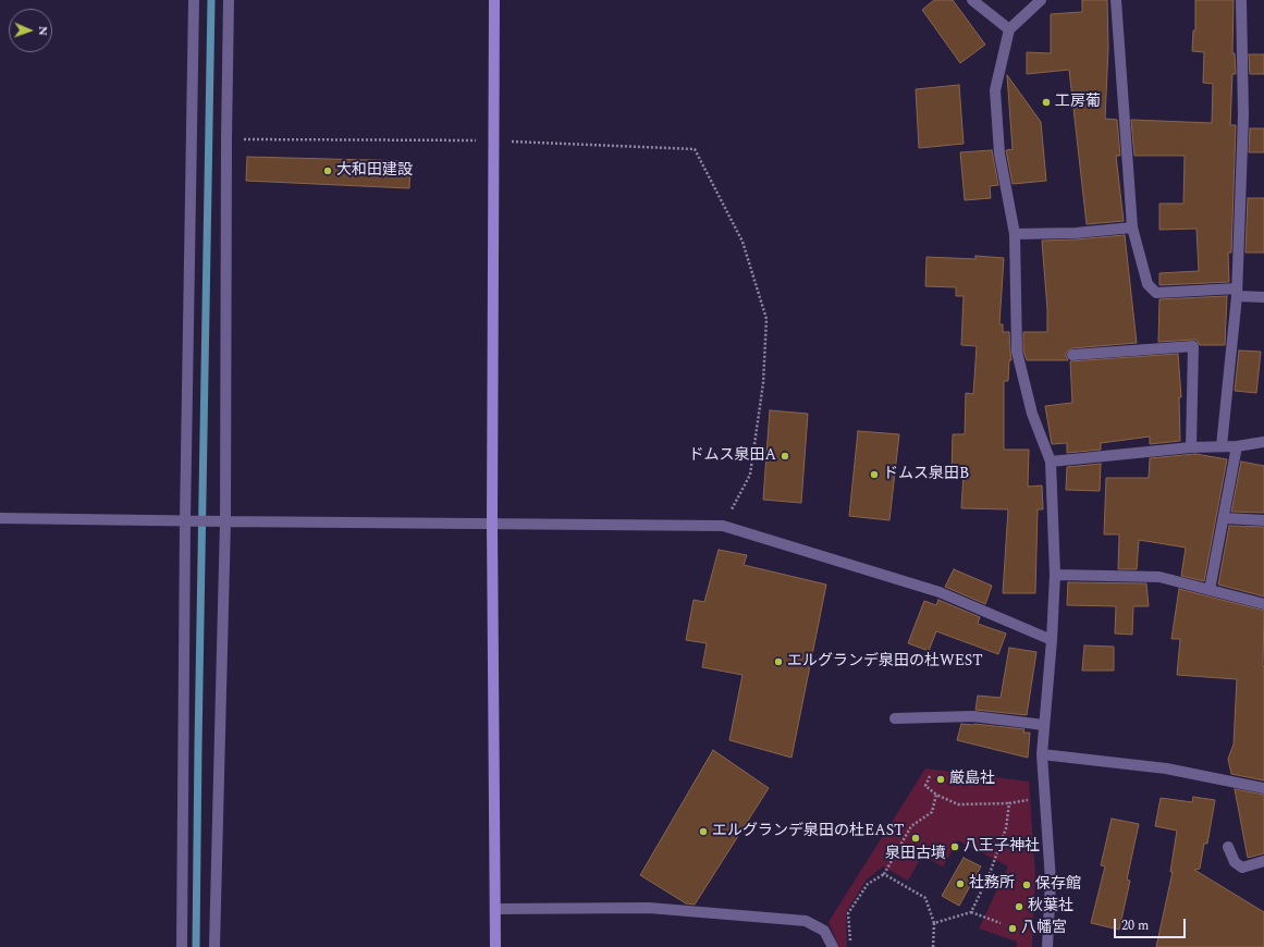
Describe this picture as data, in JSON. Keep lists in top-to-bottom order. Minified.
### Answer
{"places":["工房葡","大和田建設","ドムス泉田A","ドムス泉田B","エルグランデ泉田の杜WEST","厳島社","エルグランデ泉田の杜EAST","泉田古墳","八王子神社","社務所","保存館","秋葉社","八幡宮"],"scale_bar":"20 m","north":"right"}
